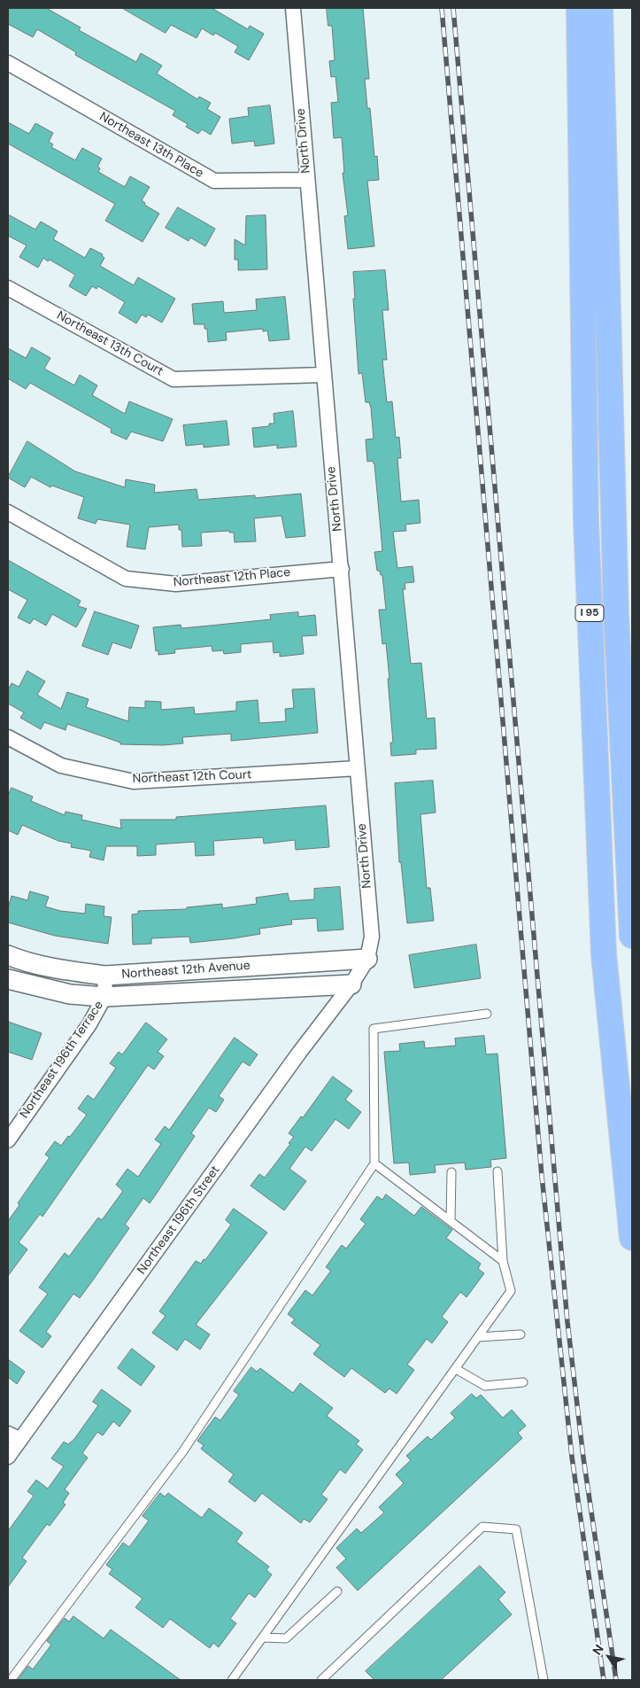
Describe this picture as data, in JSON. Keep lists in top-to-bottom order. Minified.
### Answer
{"streets":{"highway":["I 95"],"street":["North Drive","Northeast 13th Place","Northeast 13th Court","Northeast 12th Place","Northeast 12th Court","Northeast 12th Avenue","Northeast 196th Terrace","Northeast 196th Street"]},"crossings":[["North Drive","Northeast 13th Place"],["North Drive","Northeast 13th Court"],["North Drive","Northeast 12th Place"],["North Drive","Northeast 12th Court"],["North Drive","Northeast 12th Avenue"],["North Drive","Northeast 196th Street"],["Northeast 12th Avenue","Northeast 196th Terrace"],["Northeast 12th Avenue","Northeast 196th Street"]],"north":"top left"}
